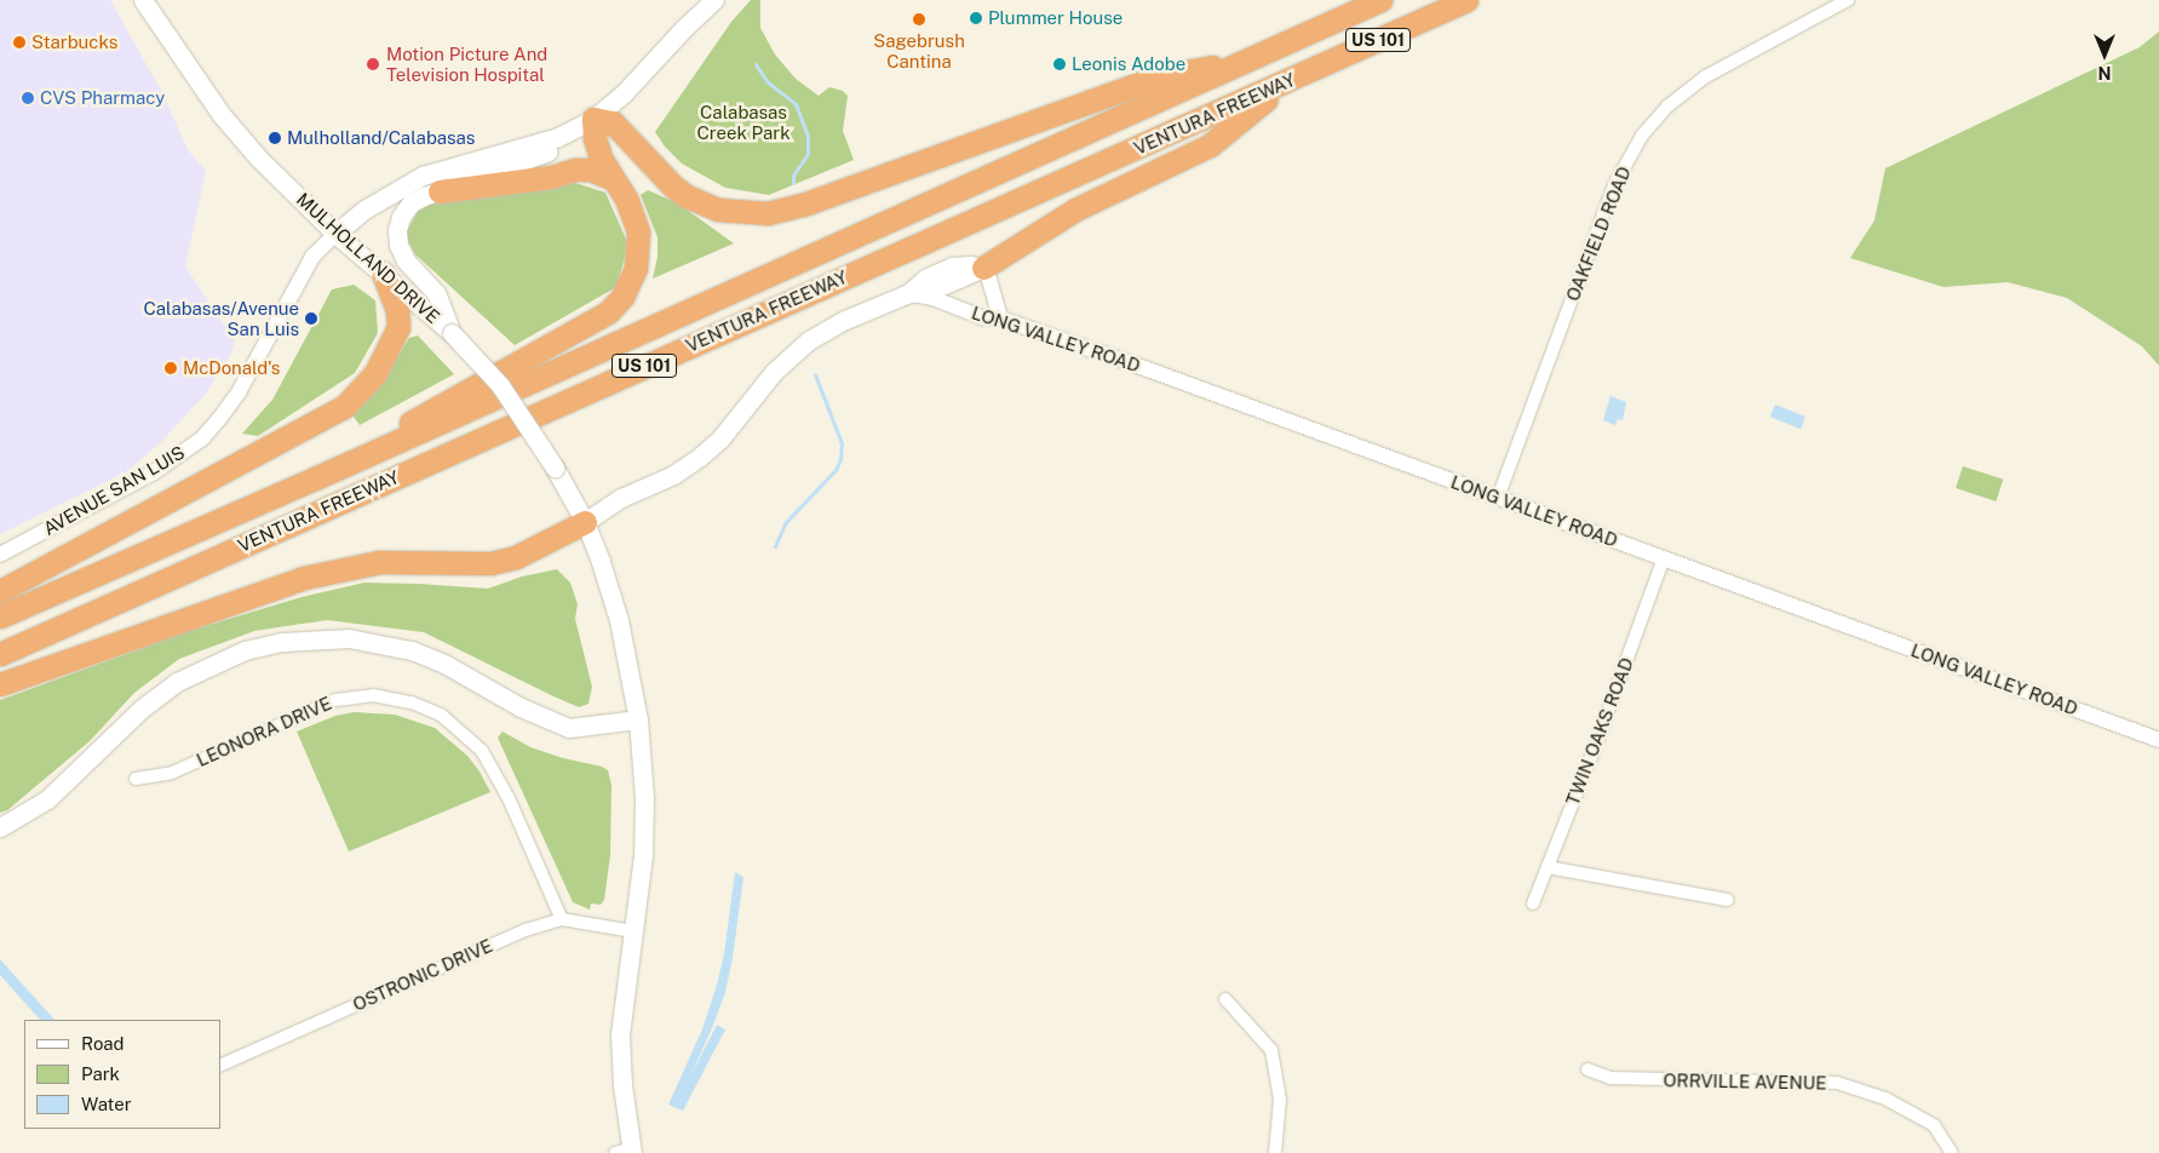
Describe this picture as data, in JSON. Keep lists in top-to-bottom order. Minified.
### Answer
{"streets":{"highway":["US 101","VENTURA FREEWAY"],"main road":["MULHOLLAND DRIVE"],"street":["OAKFIELD ROAD","LONG VALLEY ROAD","AVENUE SAN LUIS","LEONORA DRIVE","TWIN OAKS ROAD","OSTRONIC DRIVE","ORRVILLE AVENUE"]},"crossings":[["OAKFIELD ROAD","LONG VALLEY ROAD"],["MULHOLLAND DRIVE","AVENUE SAN LUIS"],["MULHOLLAND DRIVE","OSTRONIC DRIVE"],["LONG VALLEY ROAD","TWIN OAKS ROAD"],["LEONORA DRIVE","OSTRONIC DRIVE"]],"parks":["Calabasas Creek Park"],"places":["Plummer House","Sagebrush Cantina","Starbucks","Motion Picture And Television Hospital","Leonis Adobe","CVS Pharmacy","Mulholland/Calabasas","Calabasas/Avenue San Luis","McDonald's"],"legend":["Road","Park","Water"],"north":"bottom"}
